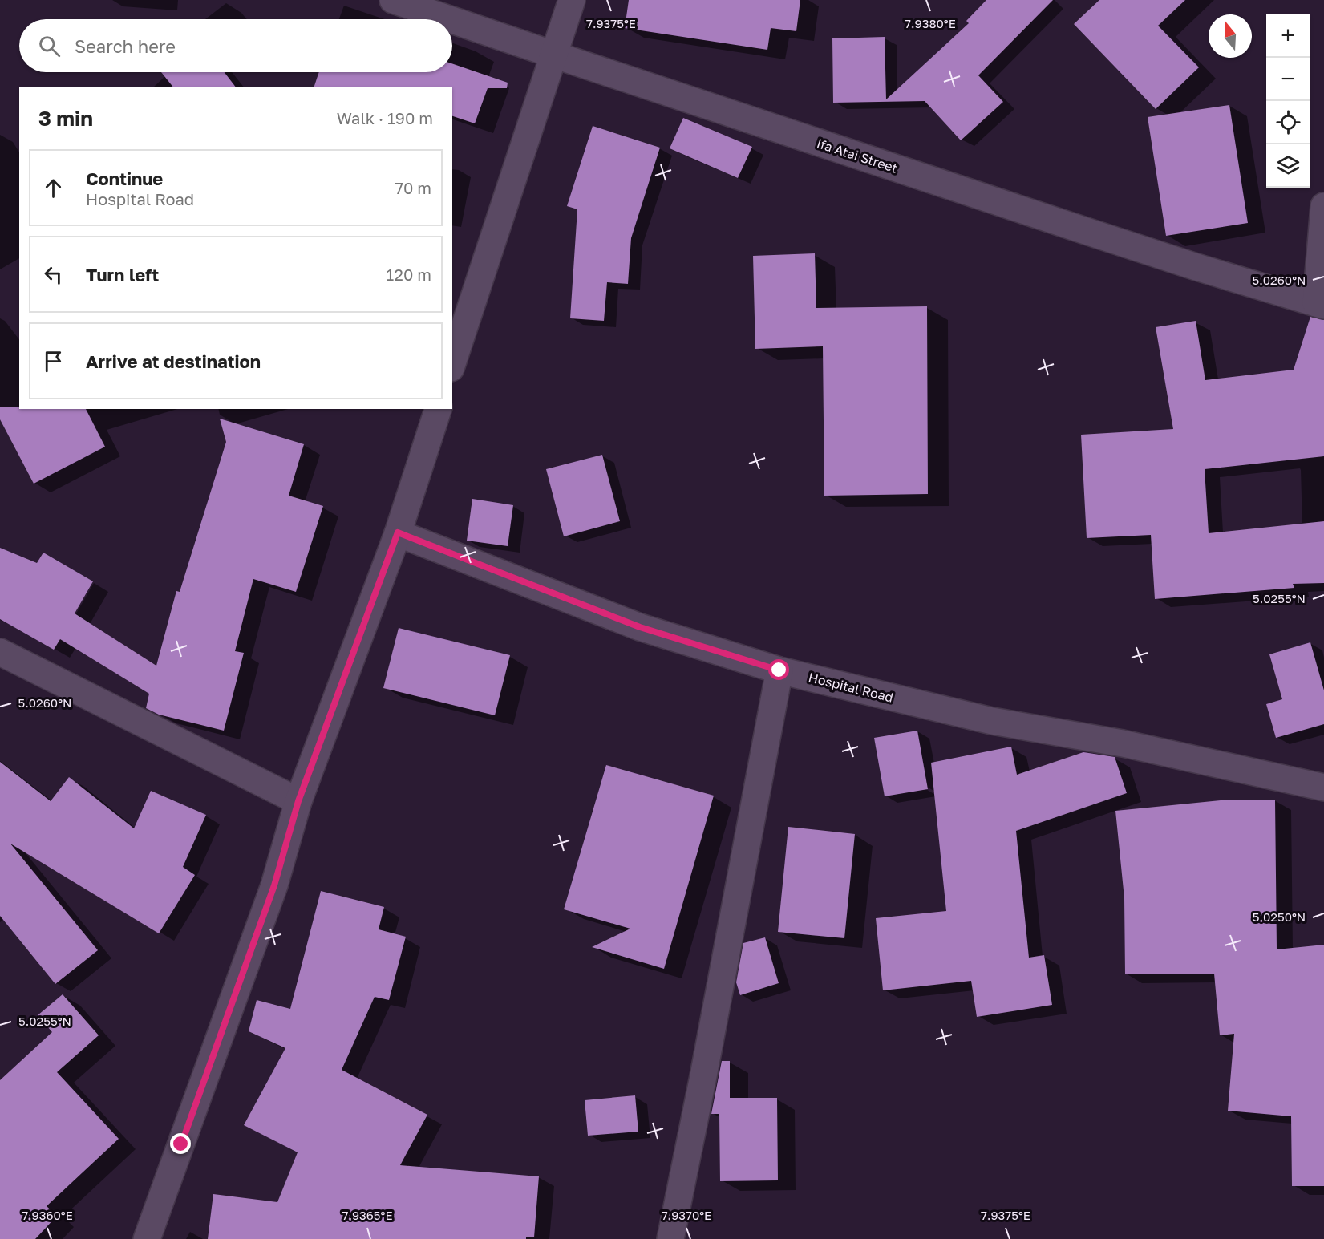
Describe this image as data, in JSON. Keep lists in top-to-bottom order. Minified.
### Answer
{"streets":{"street":["Ifa Atai Street","Hospital Road"]},"north":"top","page":{"map_buttons":["+","−"],"search":"Search here","heading":["3 min","Walk · 190 m"],"list":[["Continue","Hospital Road","70 m"],["Turn left","120 m"],"Arrive at destination"]},"coordinates":["7.9375°E","7.9380°E","5.0260°N","5.0255°N","5.0250°N","7.9360°E","7.9365°E","7.9370°E"]}
